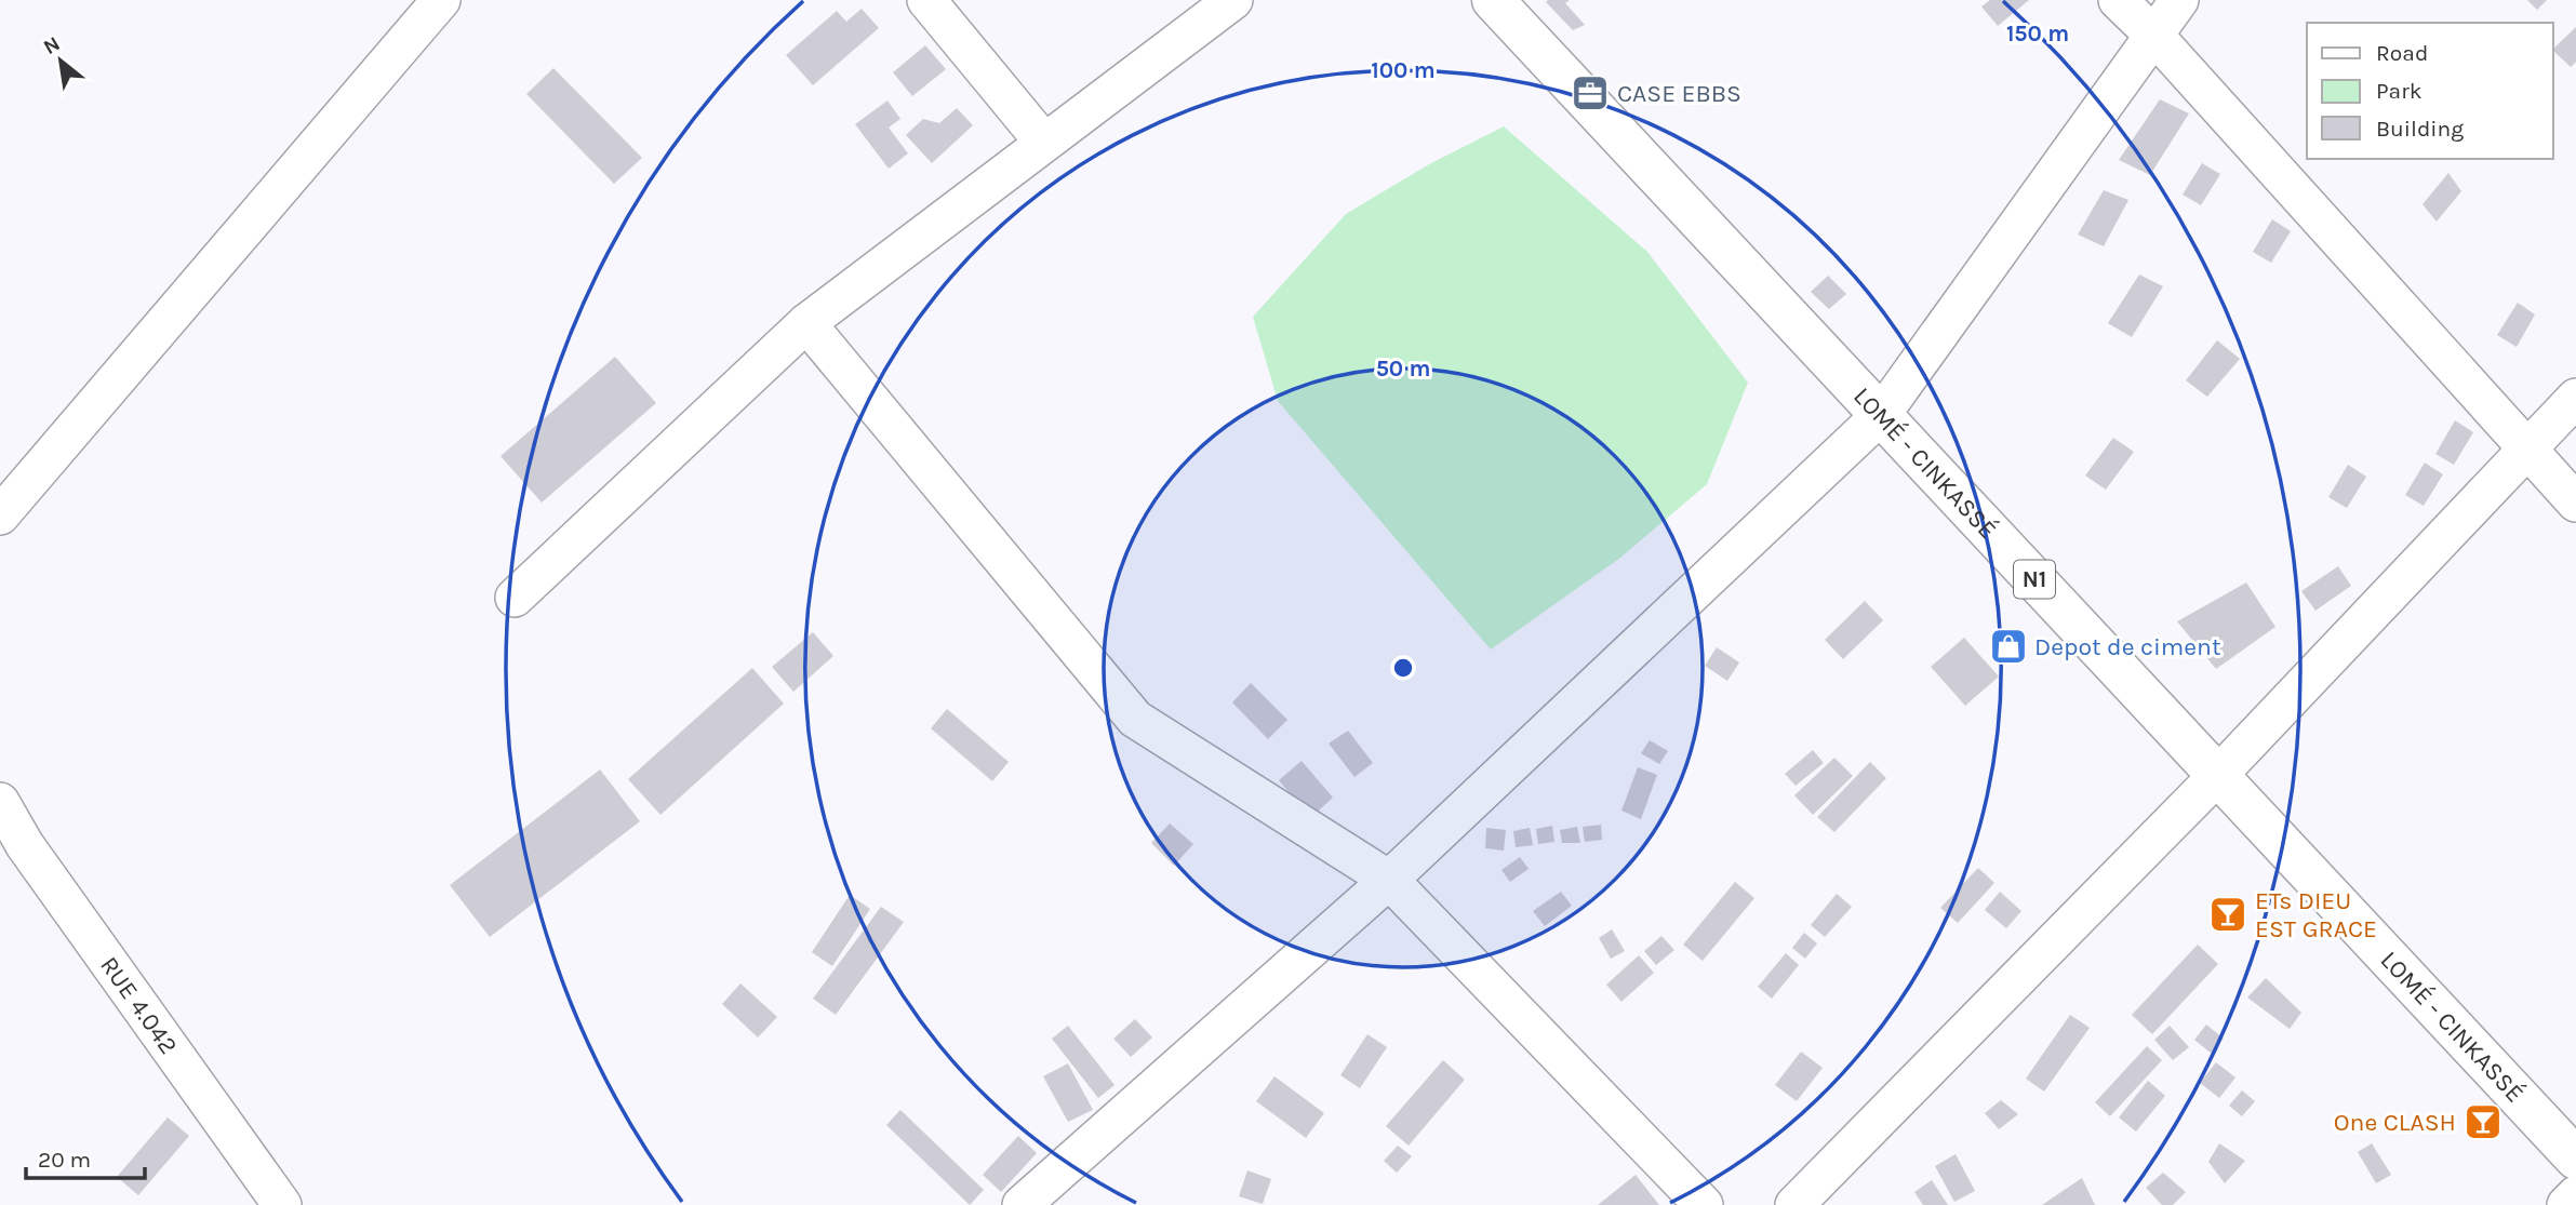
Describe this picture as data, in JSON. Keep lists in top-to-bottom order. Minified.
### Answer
{"streets":{"highway":["LOMÉ - CINKASSÉ","N1"],"street":["RUE 4.042"]},"places":{"office":["CASE EBBS"],"shop":["Depot de ciment"],"bar":["ETs DIEU EST GRACE","One CLASH"]},"legend":["Road","Park","Building"],"scale_bar":"20 m","north":"top left","rings":["150 m","100 m","50 m"]}
